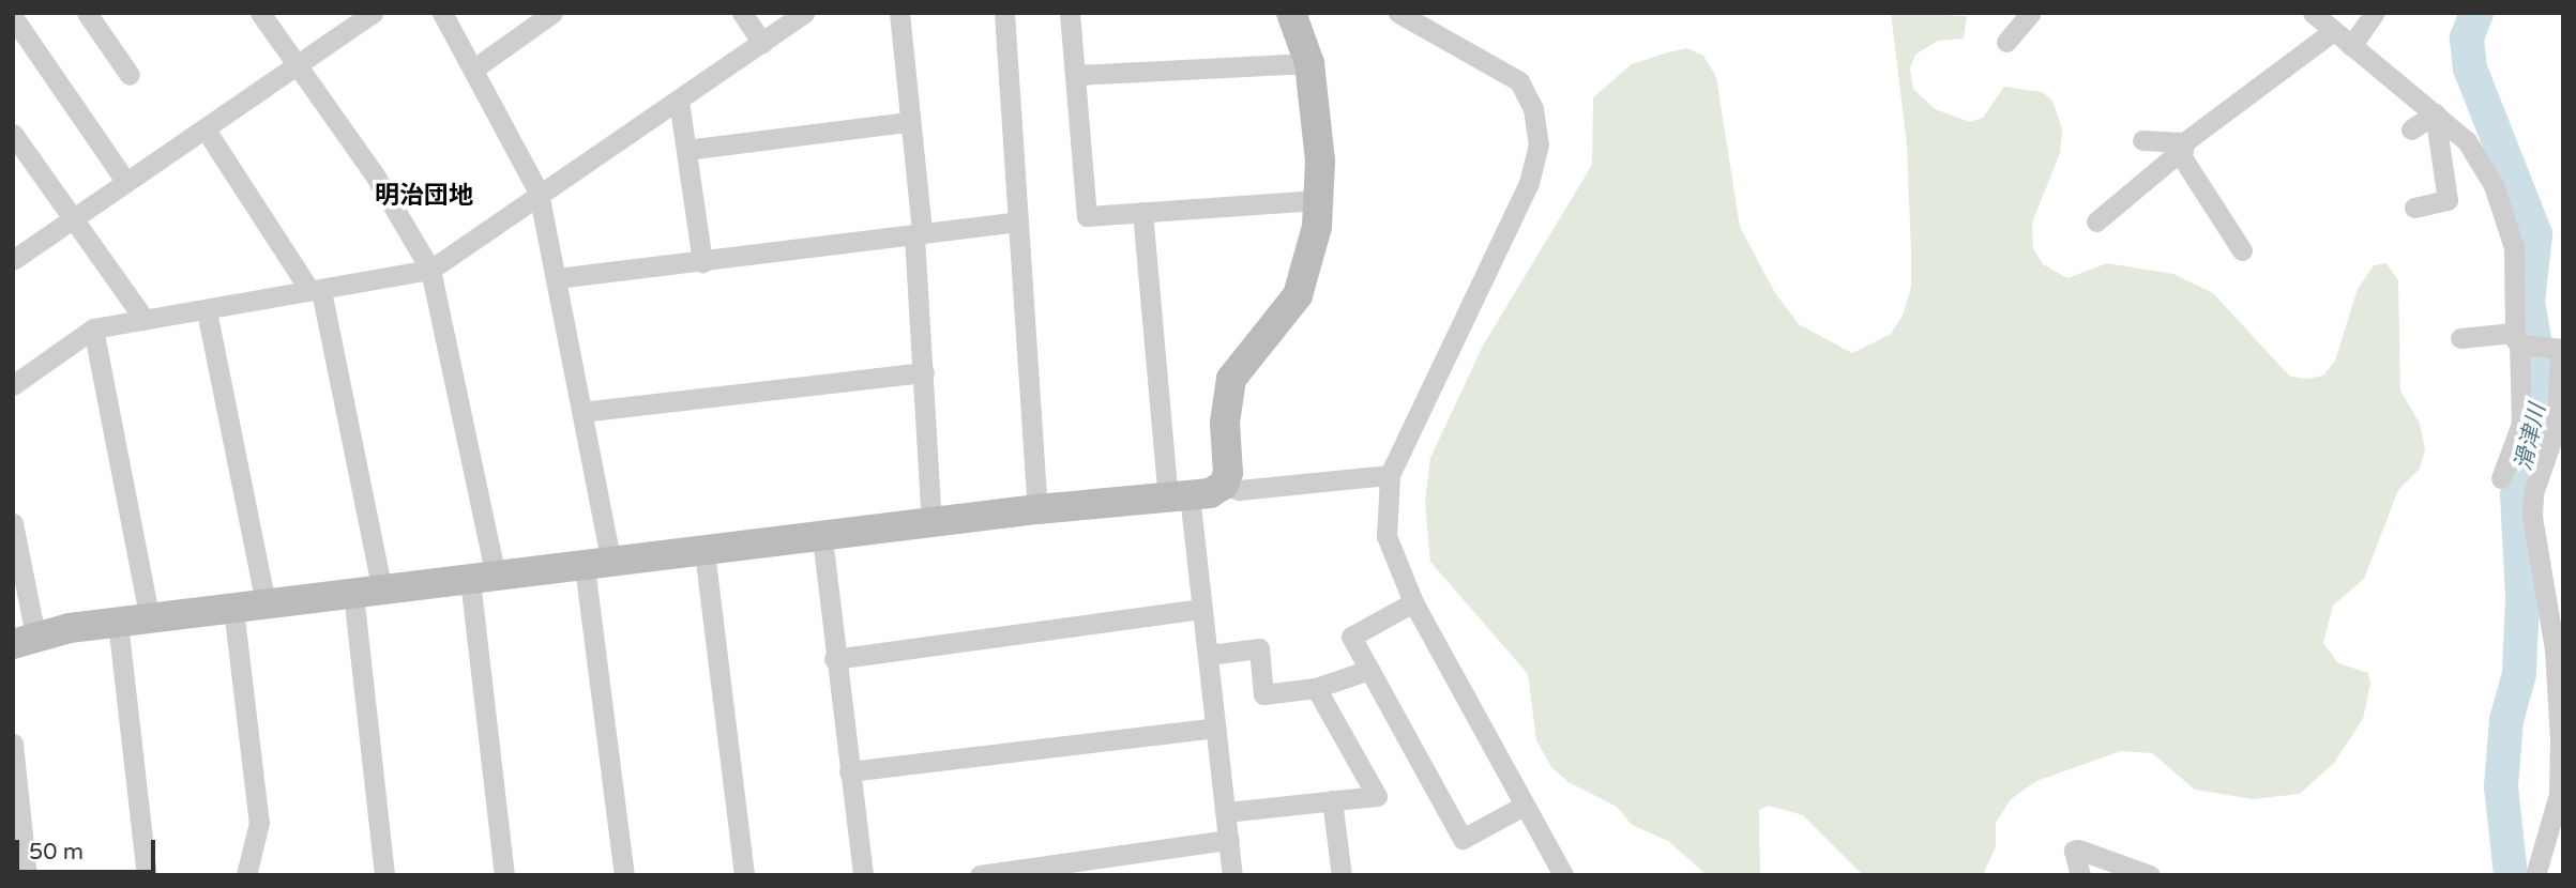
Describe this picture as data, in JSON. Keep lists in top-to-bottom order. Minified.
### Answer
{"districts":["明治団地"],"water":["滑津川"],"scale_bar":"50 m"}
